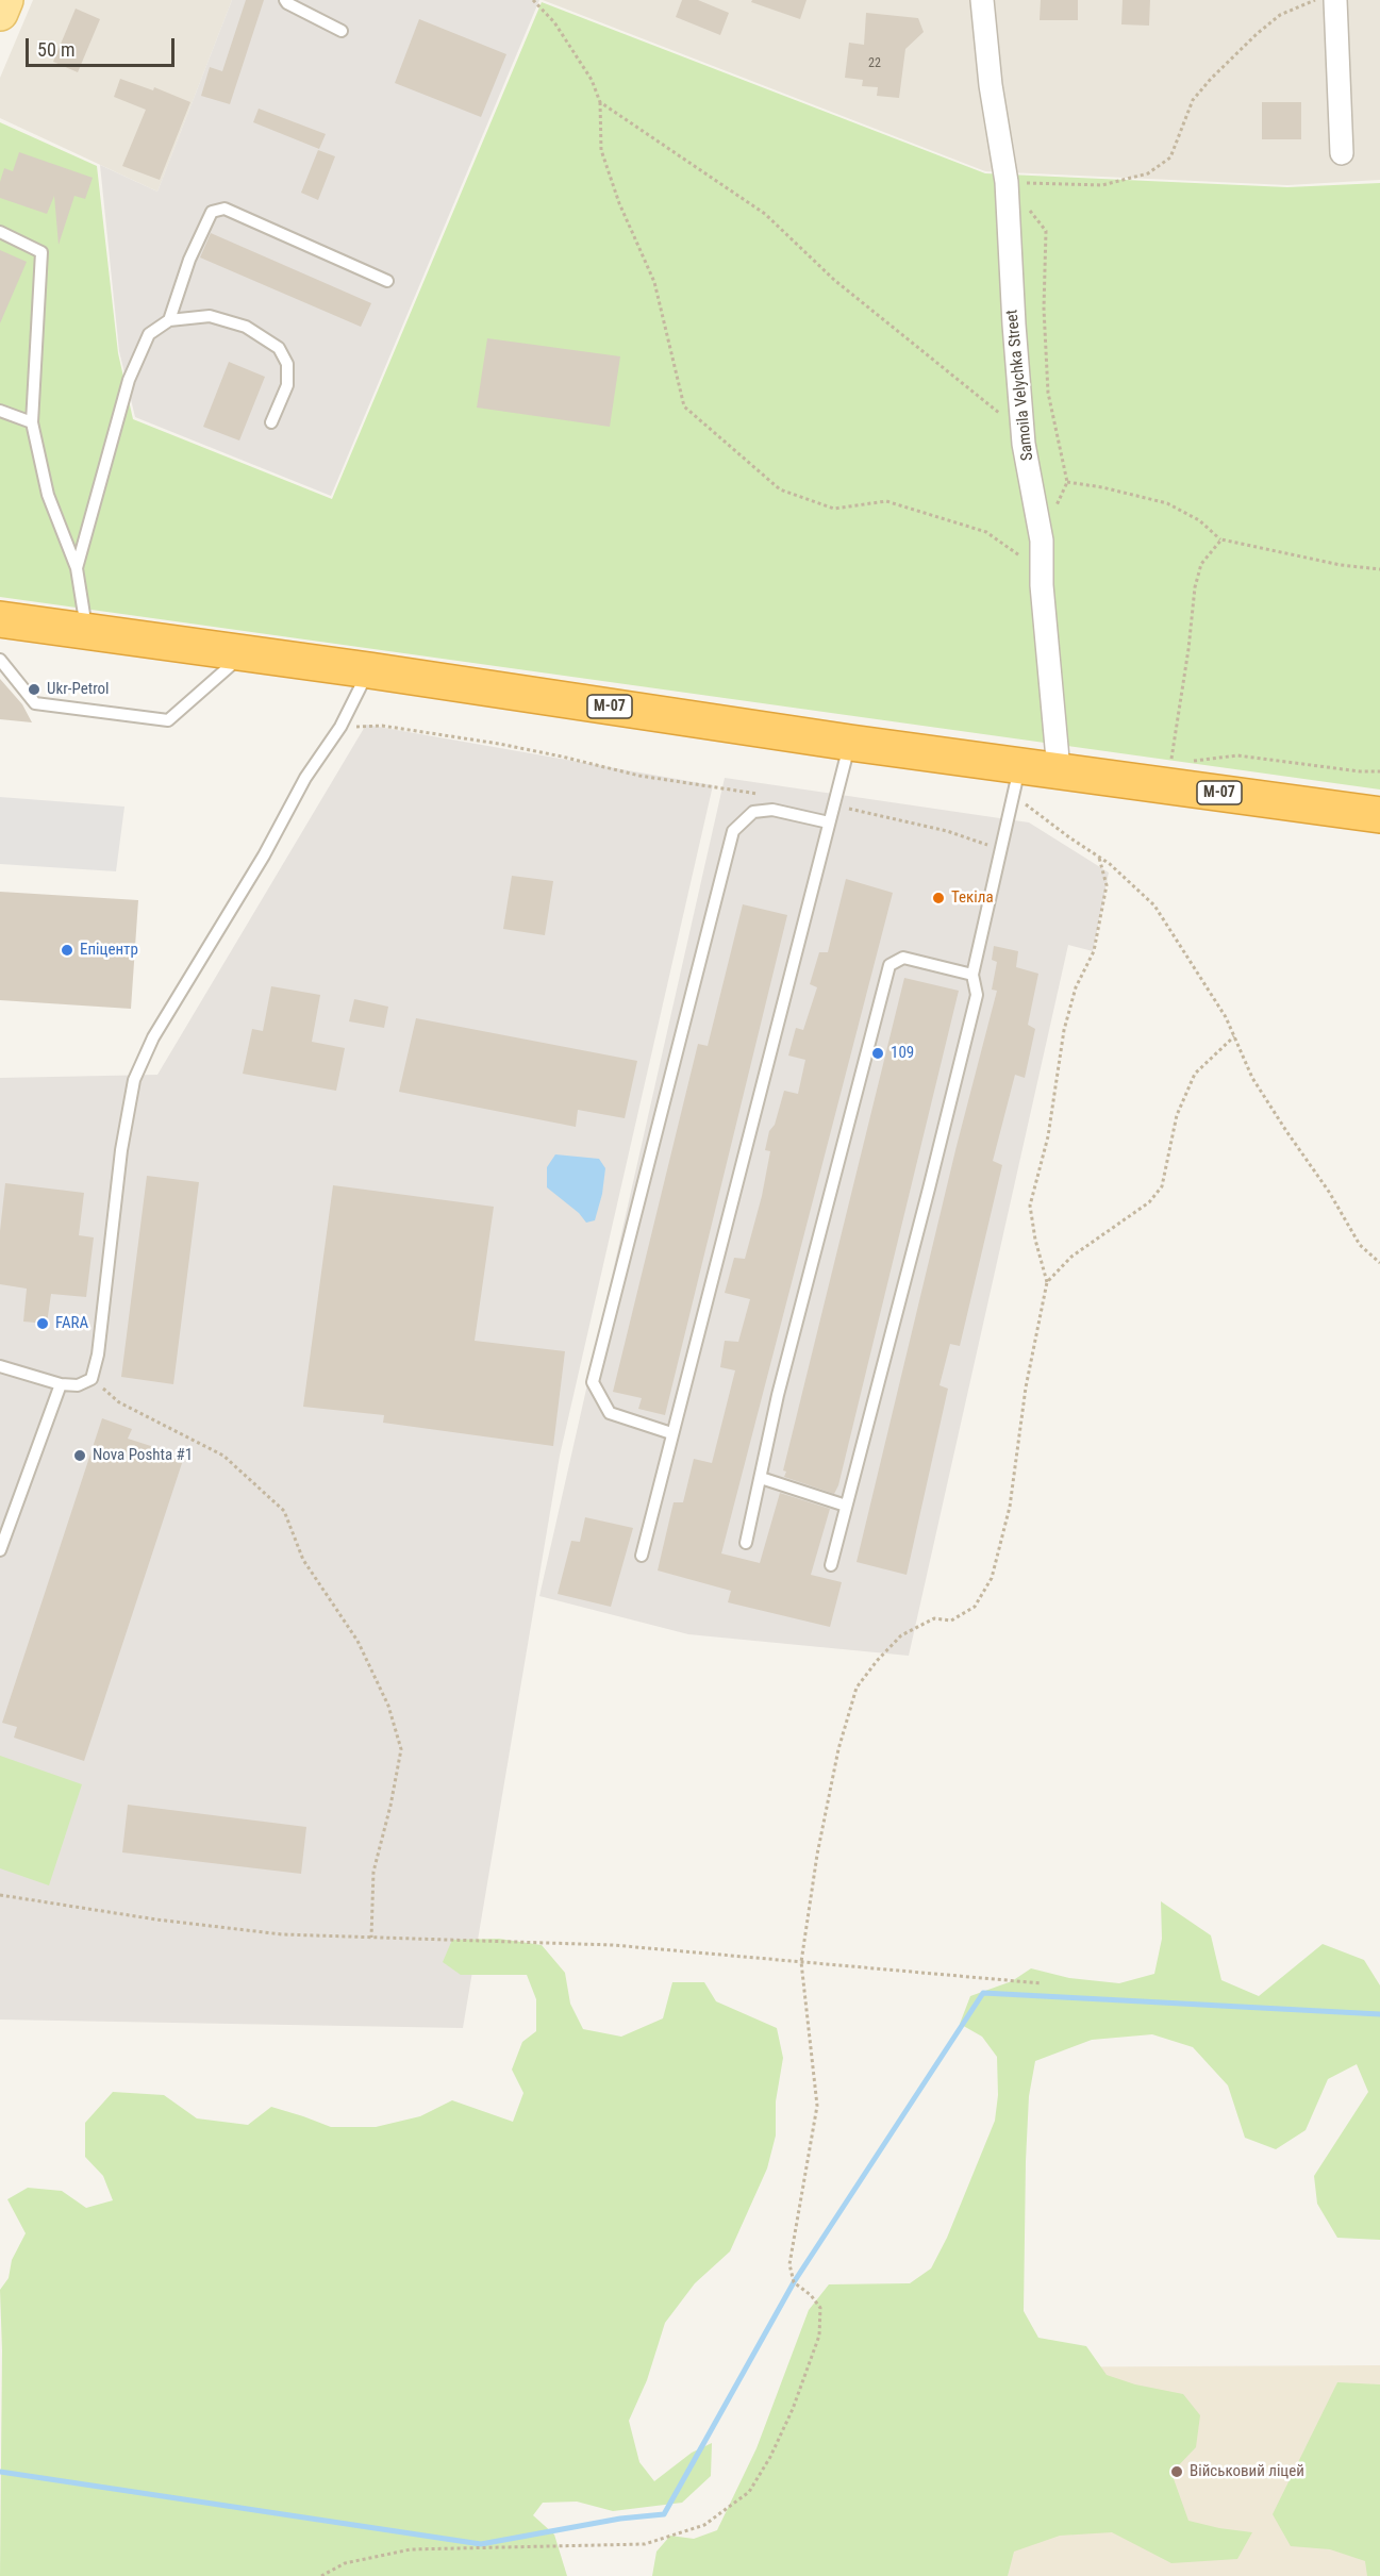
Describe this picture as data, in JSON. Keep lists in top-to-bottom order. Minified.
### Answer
{"streets":{"highway":["М-07"],"street":["Samoila Velychka Street"]},"crossings":[["Samoila Velychka Street","М-07"]],"places":["Ukr-Petrol","Текіла","Епіцентр","109","FARA","Nova Poshta #1","Військовий ліцей"],"house_numbers":["22"],"scale_bar":"50 m"}
